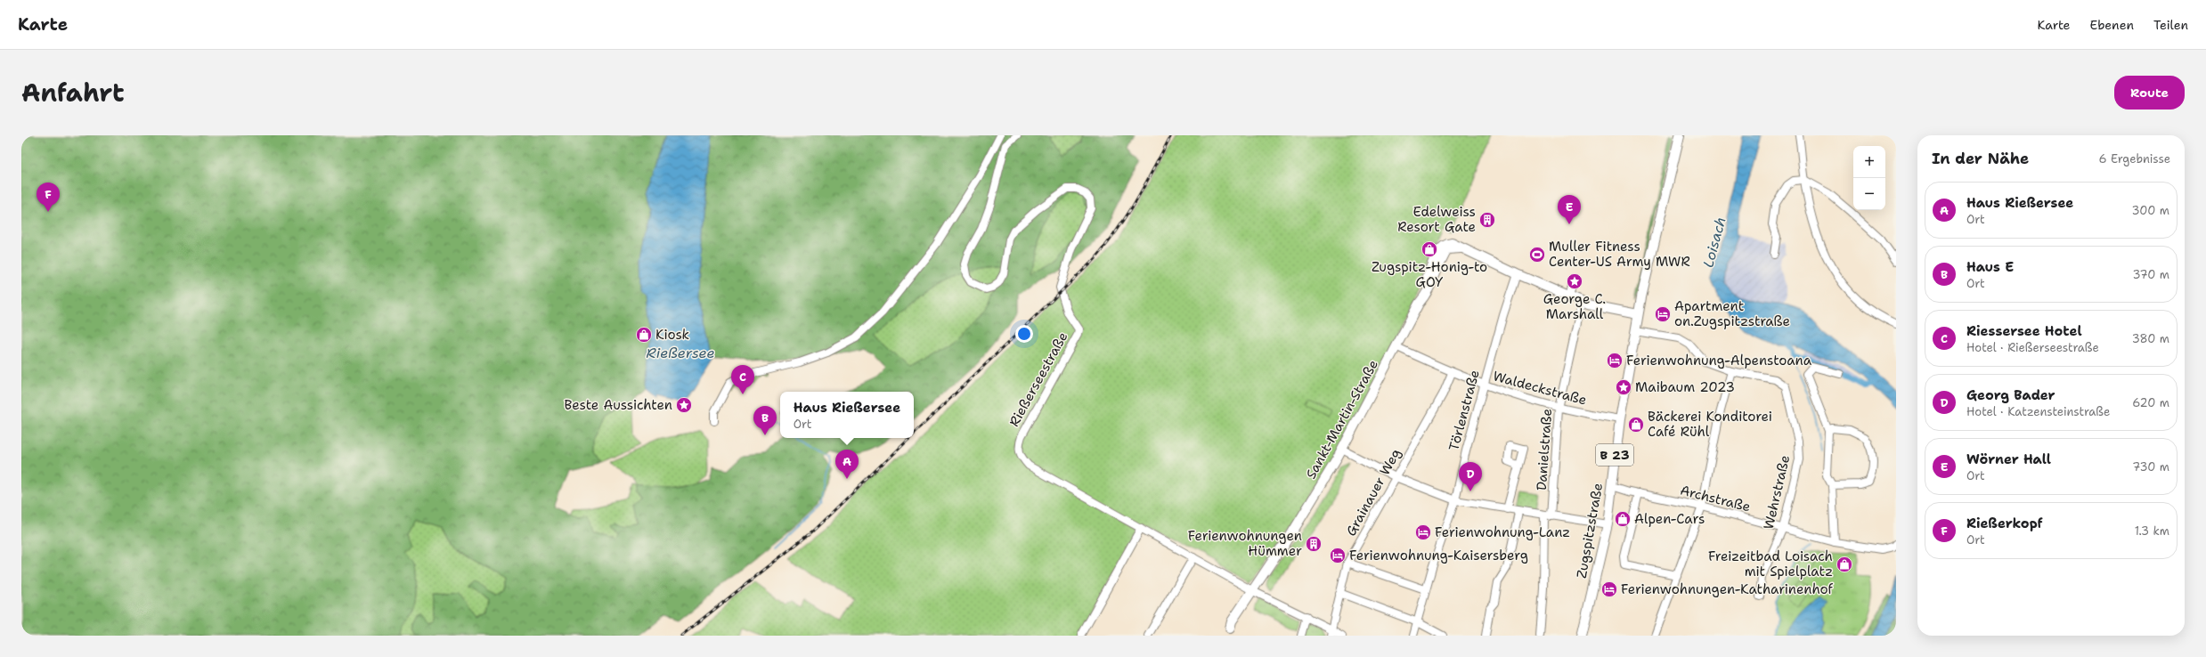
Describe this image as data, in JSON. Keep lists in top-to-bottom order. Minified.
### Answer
{"streets":{"main road":["Sankt-Martin-Straße","B 23","Zugspitzstraße"],"street":["Rießerseestraße","Waldeckstraße","Törlenstraße","Danielstraße","Grainauer Weg","Wehrstraße","Archstraße"]},"crossings":[["Rießerseestraße","Sankt-Martin-Straße"],["Rießerseestraße","Grainauer Weg"],["Waldeckstraße","Törlenstraße"],["Waldeckstraße","Sankt-Martin-Straße"],["Waldeckstraße","Danielstraße"],["Waldeckstraße","Grainauer Weg"],["Waldeckstraße","Zugspitzstraße"],["Törlenstraße","Sankt-Martin-Straße"],["Wehrstraße","Archstraße"],["Wehrstraße","Zugspitzstraße"],["Archstraße","Zugspitzstraße"]],"water":["Loisach","Rießersee"],"places":{"building":["Edelweiss Resort Gate","Ferienwohnungen Hümmer"],"shop":["Zugspitz-Honig-to GOY","Kiosk","Bäckerei Konditorei Café Rühl","Alpen-Cars","Freizeitbad Loisach mit Spielplatz"],"sports":["Muller Fitness Center-US Army MWR"],"place":["George C. Marshall","Maibaum 2023","Beste Aussichten"],"hotel":["Apartment on.Zugspitzstraße","Ferienwohnung-Alpenstoana","Ferienwohnung-Lanz","Ferienwohnung-Kaisersberg","Ferienwohnungen-Katharinenhof"]},"page":{"header":"Karte","nav":["Karte","Ebenen","Teilen"],"title":"Anfahrt","buttons":"Route","heading":["In der Nähe","6 Ergebnisse"],"map_buttons":["+","−"],"list":[{"mark":"A","name":"Haus Rießersee","note":"Ort","value":"300 m"},{"mark":"B","name":"Haus E","note":"Ort","value":"370 m"},{"mark":"C","name":"Riessersee Hotel","note":"Hotel · Rießerseestraße","value":"380 m"},{"mark":"D","name":"Georg Bader","note":"Hotel · Katzensteinstraße","value":"620 m"},{"mark":"E","name":"Wörner Hall","note":"Ort","value":"730 m"},{"mark":"F","name":"Rießerkopf","note":"Ort","value":"1.3 km"}],"pins":["F","E","C","B","A","D"],"popup":["Haus Rießersee","Ort"]}}
